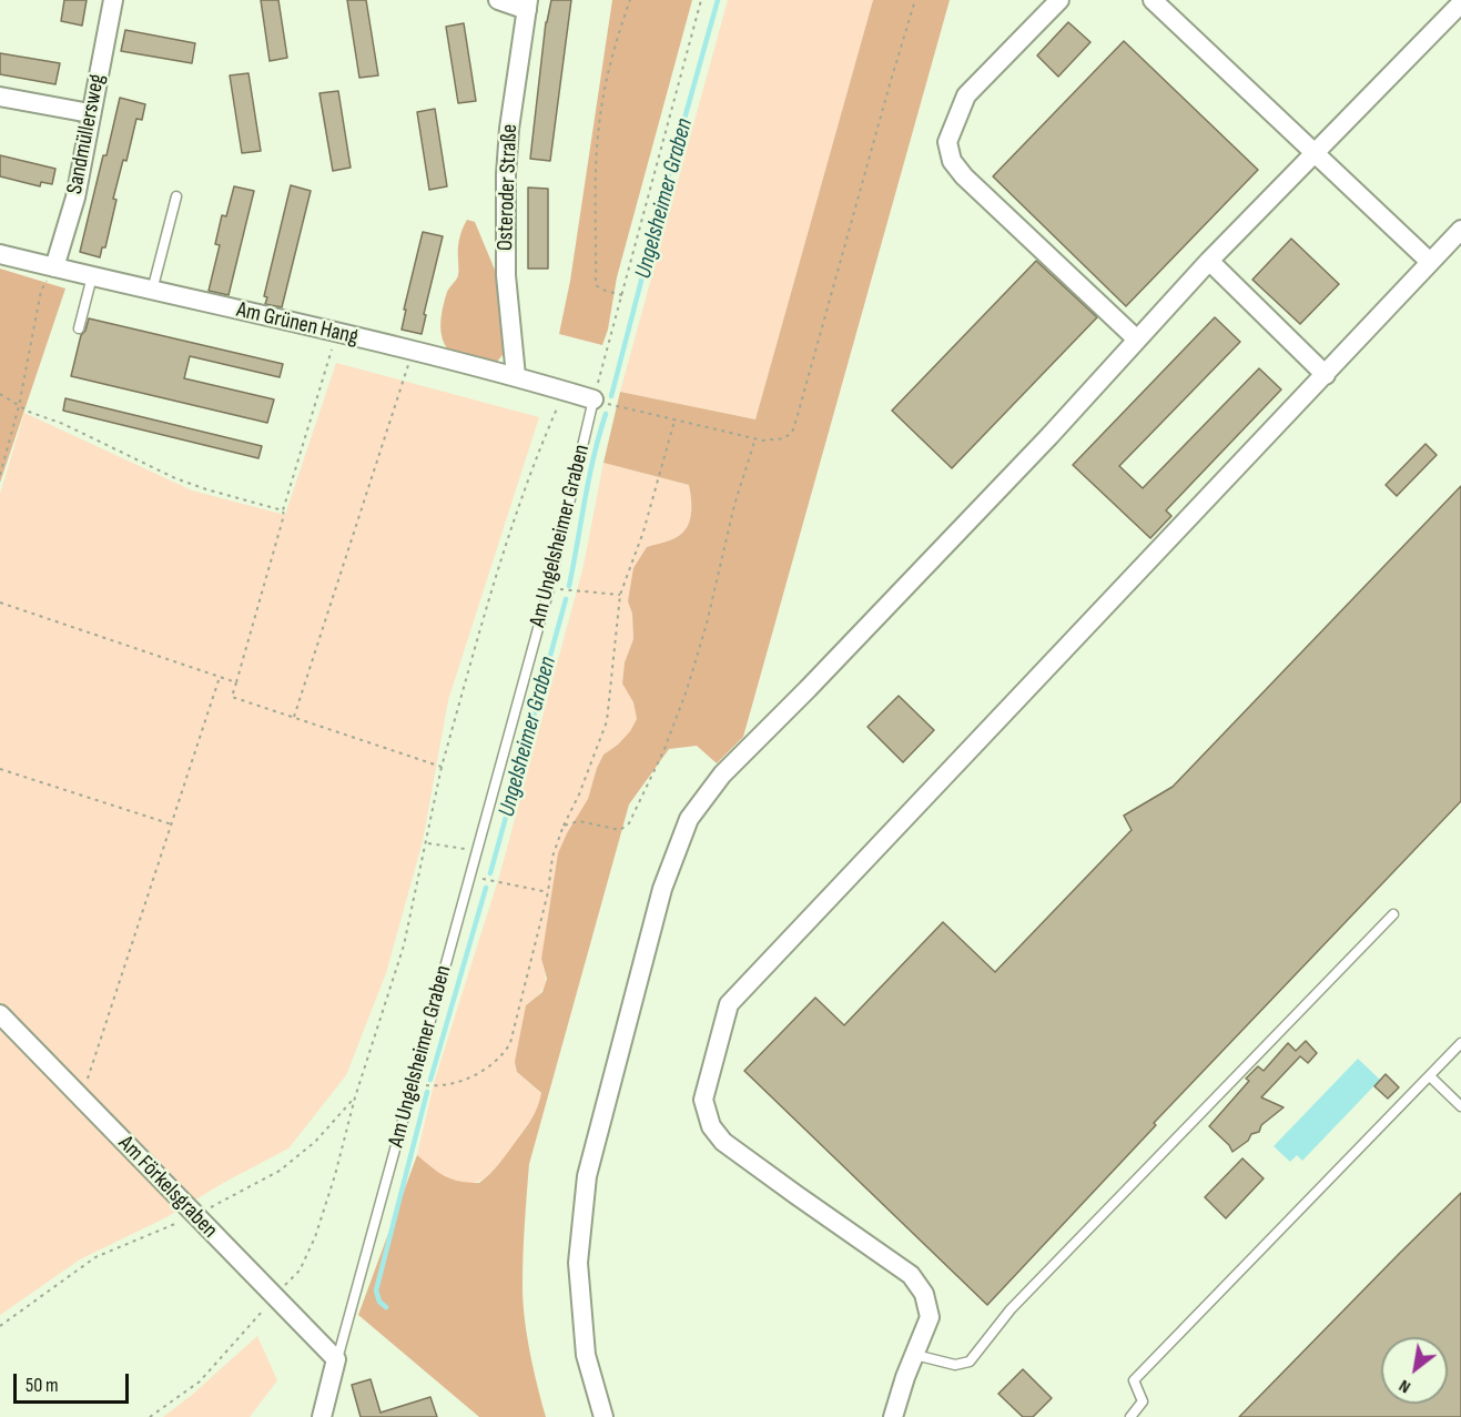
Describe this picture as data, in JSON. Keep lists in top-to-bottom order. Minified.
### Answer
{"streets":{"street":["Sandmüllersweg","Osteroder Straße","Am Grünen Hang","Am Ungelsheimer Graben","Am Förkelsgraben"]},"crossings":[["Sandmüllersweg","Am Grünen Hang"],["Osteroder Straße","Am Grünen Hang"],["Am Grünen Hang","Am Ungelsheimer Graben"],["Am Ungelsheimer Graben","Am Förkelsgraben"]],"water":["Ungelsheimer Graben"],"scale_bar":"50 m","north":"bottom left"}
